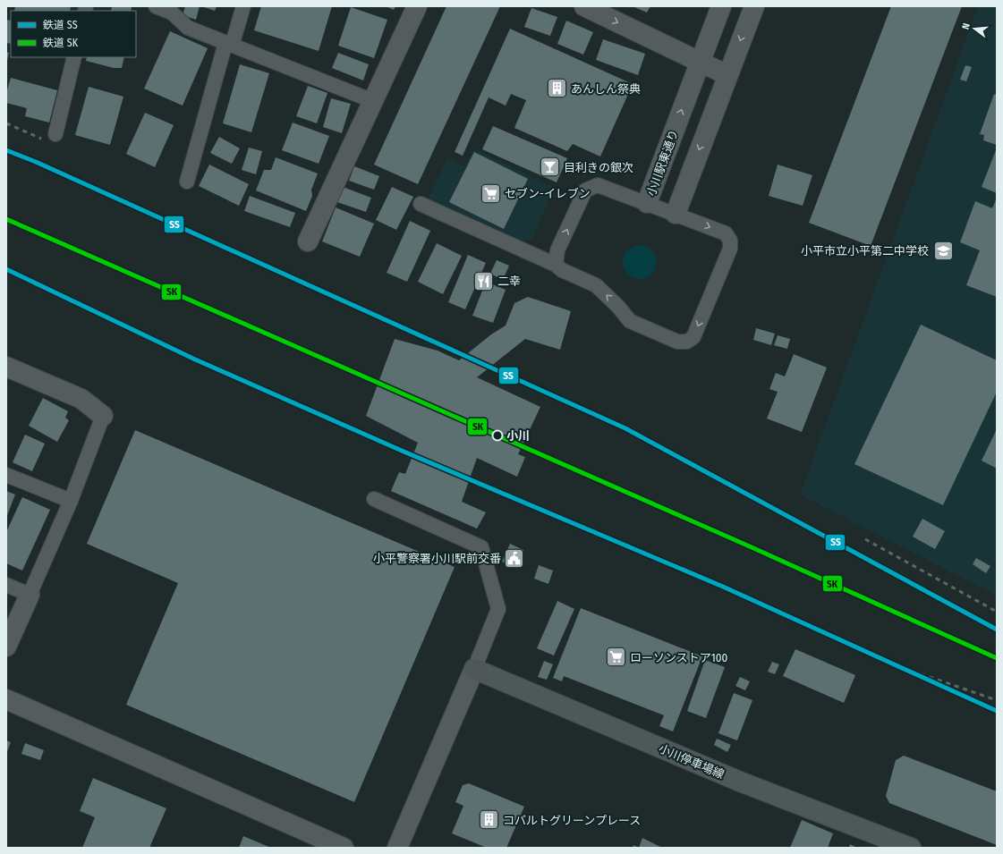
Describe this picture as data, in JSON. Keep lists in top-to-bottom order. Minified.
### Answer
{"streets":{"main road":["小川停車場線"],"street":["小川駅東通り"]},"places":{"building":["あんしん祭典","コバルトグリーンプレース"],"bar":["目利きの銀次"],"supermarket":["セブン-イレブン","ローソンストア100"],"school or university":["小平市立小平第二中学校"],"restaurant":["二幸"],"other":["小川"],"public building":["小平警察署小川駅前交番"]},"lines":["rail line SS","rail line SK"],"legend":["鉄道 SS","鉄道 SK"],"north":"left"}
